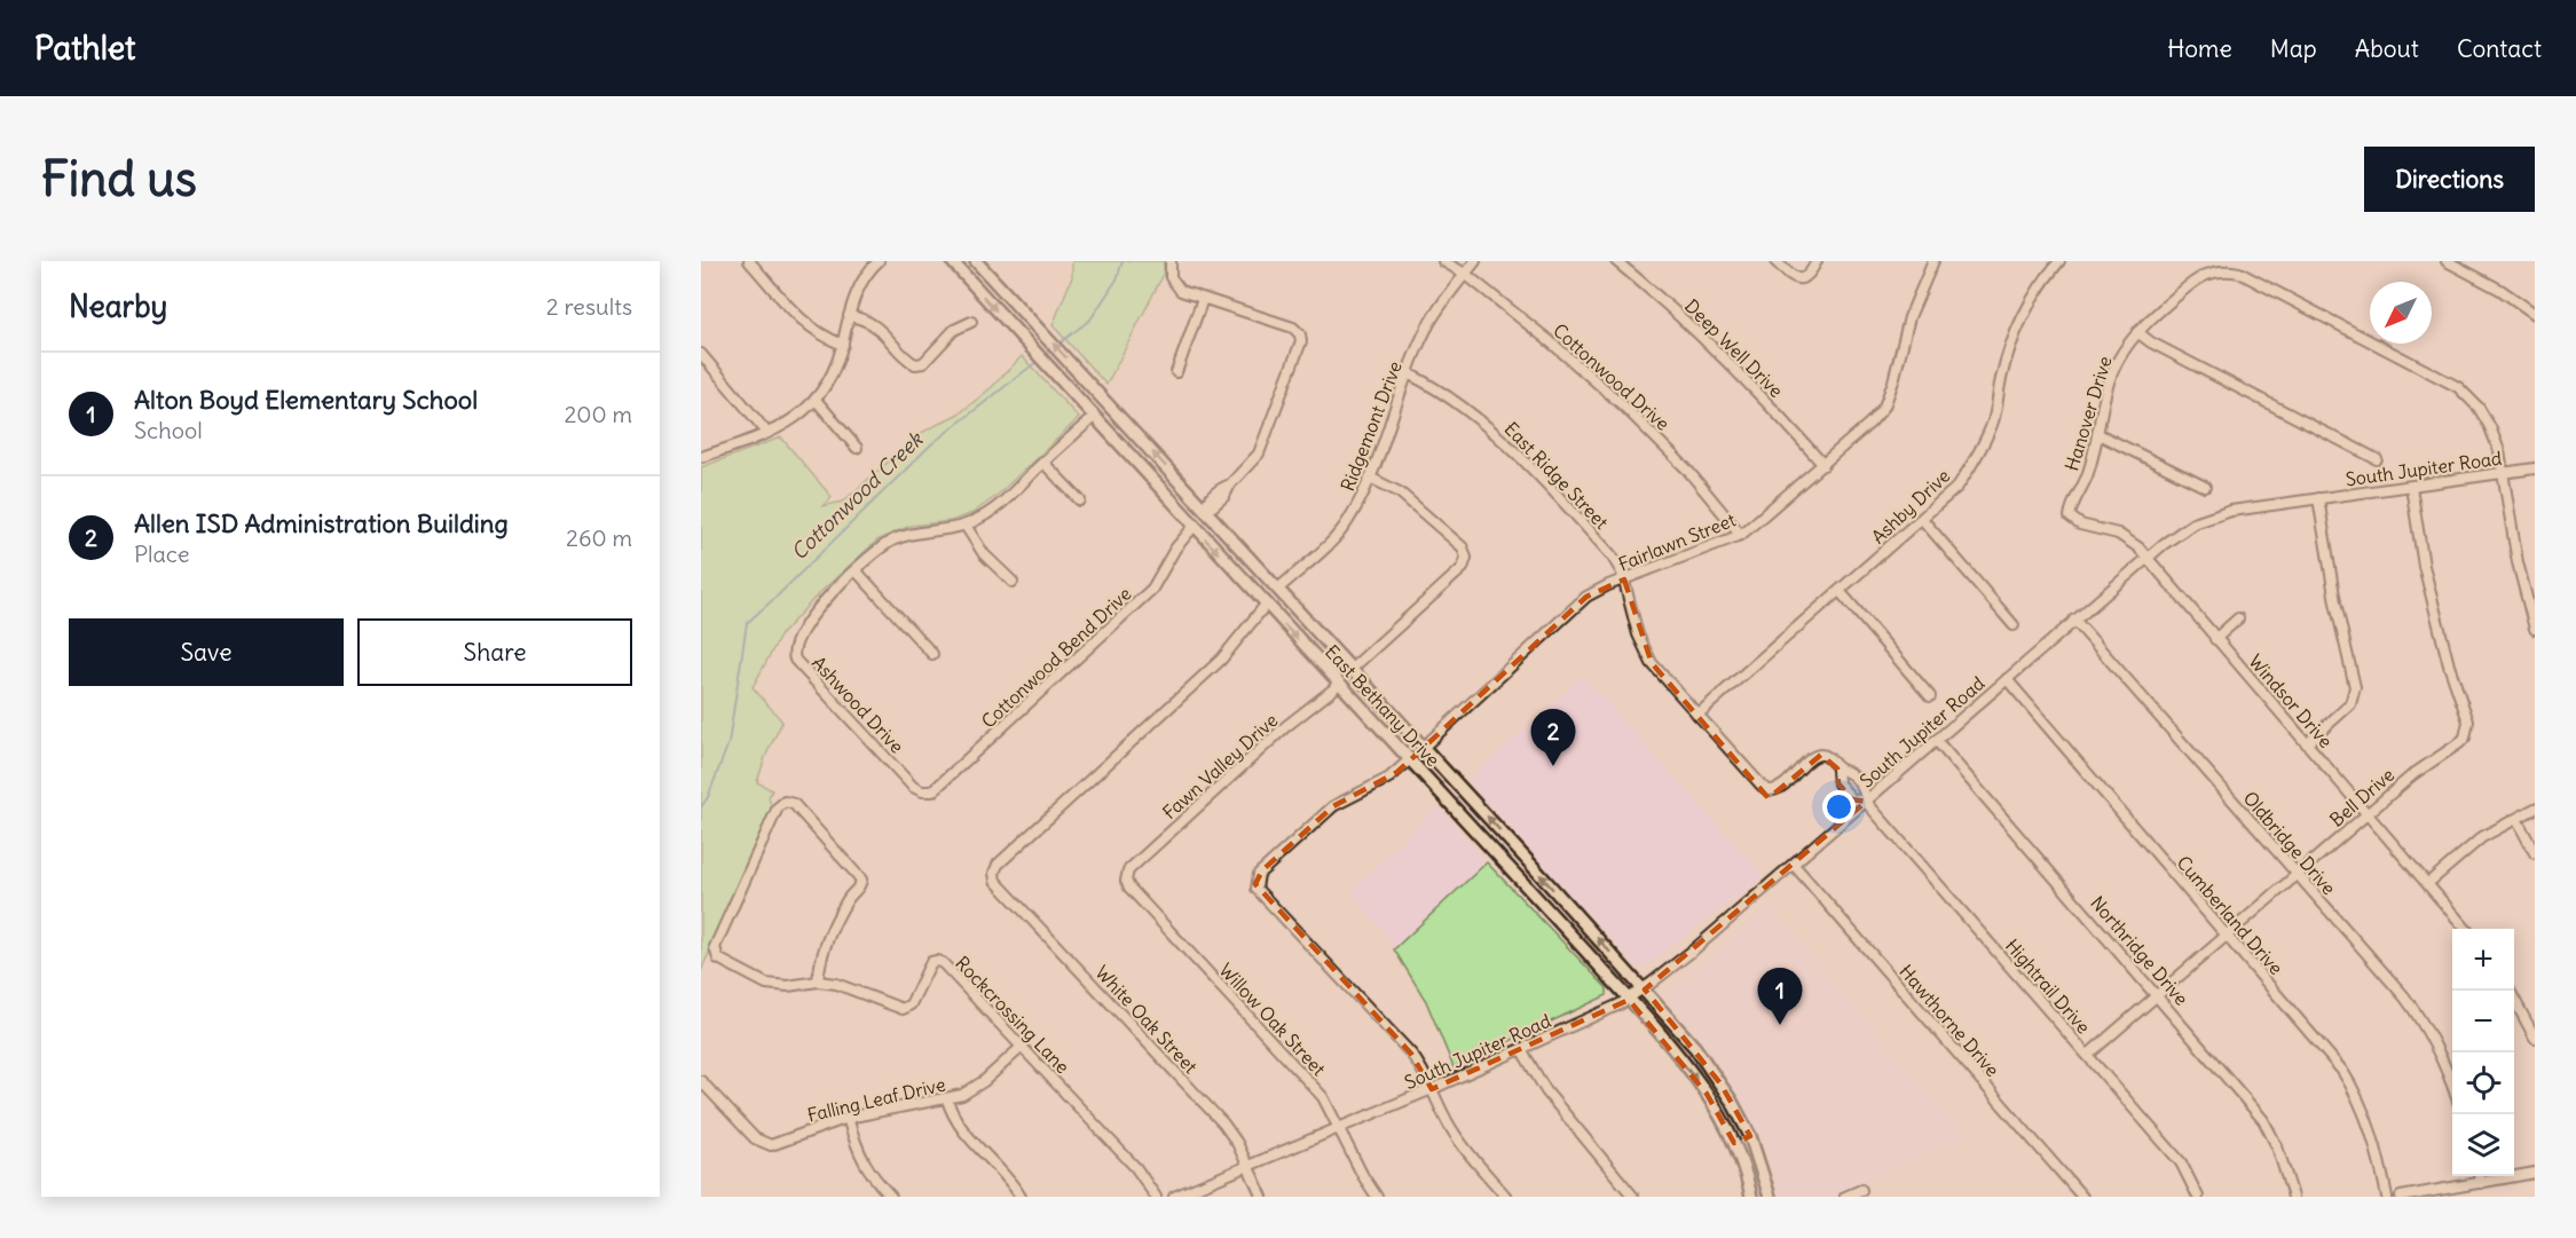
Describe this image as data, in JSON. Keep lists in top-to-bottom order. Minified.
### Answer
{"streets":{"main road":["East Bethany Drive"],"street":["Deep Well Drive","Cottonwood Drive","Hanover Drive","Ridgemont Drive","South Jupiter Road","East Ridge Street","Ashby Drive","Fairlawn Street","Cottonwood Bend Drive","Windsor Drive","Ashwood Drive","Fawn Valley Drive","Bell Drive","Oldbridge Drive","Cumberland Drive","Northridge Drive","Hightrail Drive","Rockcrossing Lane","White Oak Street","Willow Oak Street","Hawthorne Drive","Falling Leaf Drive"]},"crossings":[["Deep Well Drive","Fairlawn Street"],["Cottonwood Drive","Ridgemont Drive"],["Cottonwood Drive","Fairlawn Street"],["Hanover Drive","South Jupiter Road"],["Hanover Drive","Windsor Drive"],["Ridgemont Drive","East Ridge Street"],["Ridgemont Drive","East Bethany Drive"],["South Jupiter Road","Windsor Drive"],["South Jupiter Road","East Bethany Drive"],["South Jupiter Road","Bell Drive"],["South Jupiter Road","Oldbridge Drive"],["South Jupiter Road","Cumberland Drive"],["South Jupiter Road","Northridge Drive"],["South Jupiter Road","Hightrail Drive"],["South Jupiter Road","White Oak Street"],["South Jupiter Road","Willow Oak Street"],["South Jupiter Road","Hawthorne Drive"],["East Ridge Street","Ashby Drive"],["East Ridge Street","Fairlawn Street"],["East Ridge Street","Hightrail Drive"],["Fairlawn Street","East Bethany Drive"],["Cottonwood Bend Drive","Ashwood Drive"],["Cottonwood Bend Drive","East Bethany Drive"],["Windsor Drive","Bell Drive"],["Ashwood Drive","East Bethany Drive"],["East Bethany Drive","Fawn Valley Drive"],["East Bethany Drive","White Oak Street"],["Fawn Valley Drive","Willow Oak Street"],["Bell Drive","Oldbridge Drive"],["Bell Drive","Cumberland Drive"],["Bell Drive","Northridge Drive"],["Bell Drive","Hightrail Drive"],["Rockcrossing Lane","Falling Leaf Drive"]],"water":["Cottonwood Creek"],"north":"bottom left","page":{"header":"Pathlet","nav":["Home","Map","About","Contact"],"buttons":["Directions",["Save","Share"]],"title":"Find us","heading":["Nearby","2 results"],"list":[{"mark":"1","name":"Alton Boyd Elementary School","note":"School","value":"200 m"},{"mark":"2","name":"Allen ISD Administration Building","note":"Place","value":"260 m"}],"pins":["2","1"],"map_buttons":["+","−"]}}
